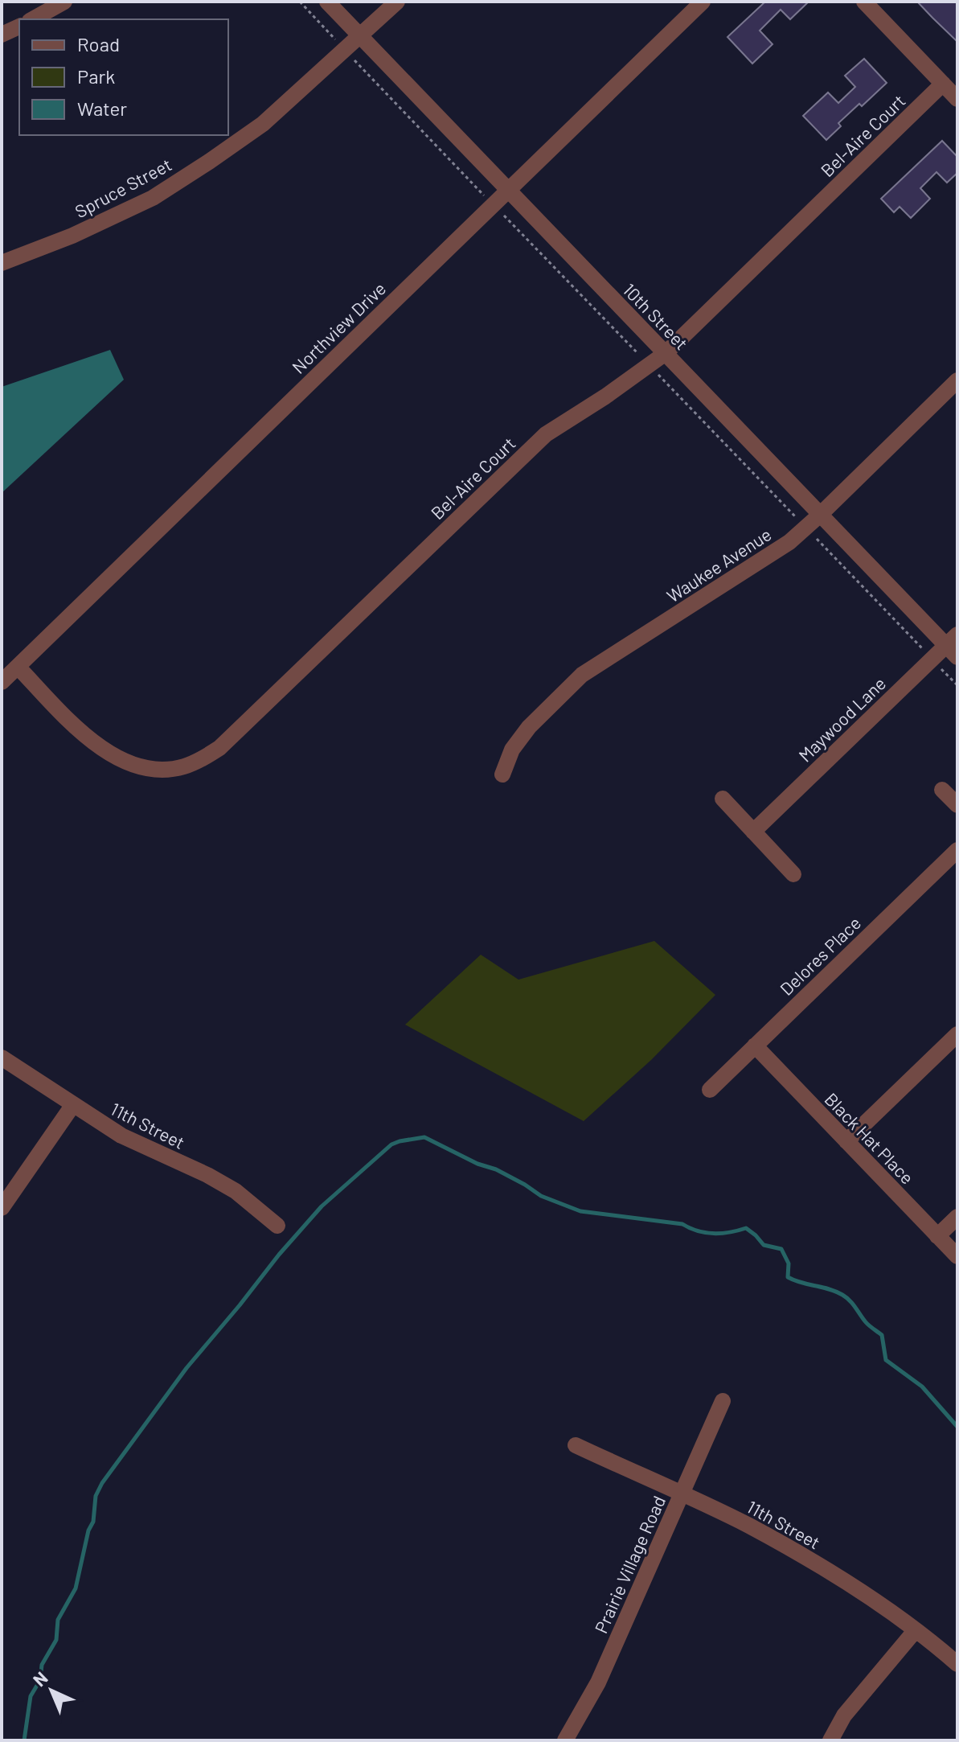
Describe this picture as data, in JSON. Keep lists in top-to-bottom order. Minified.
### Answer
{"streets":{"street":["Bel-Aire Court","Spruce Street","10th Street","Northview Drive","Waukee Avenue","Maywood Lane","Delores Place","11th Street","Black Hat Place","Prairie Village Road"]},"crossings":[["Bel-Aire Court","10th Street"],["Bel-Aire Court","Northview Drive"],["Spruce Street","10th Street"],["10th Street","Northview Drive"],["10th Street","Waukee Avenue"],["10th Street","Maywood Lane"],["Delores Place","Black Hat Place"],["11th Street","Prairie Village Road"]],"legend":["Road","Park","Water"],"north":"top left"}
